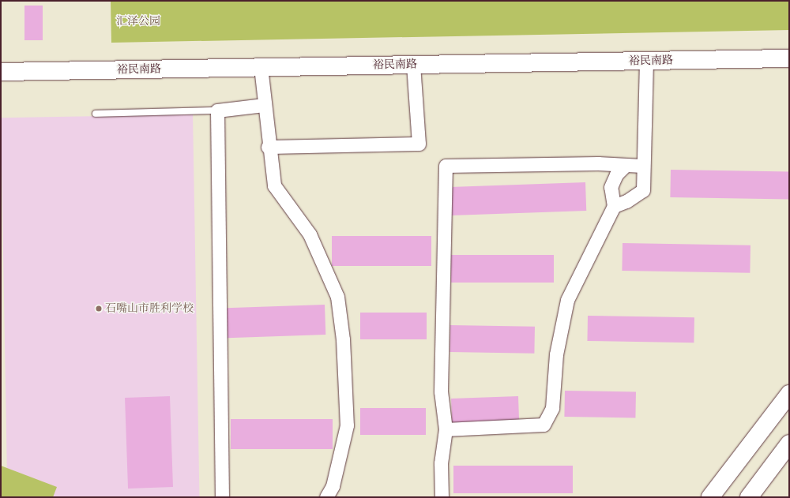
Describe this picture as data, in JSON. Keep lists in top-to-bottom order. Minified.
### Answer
{"streets":{"street":["裕民南路"]},"parks":["汇泽公园"],"places":["石嘴山市胜利学校"]}
